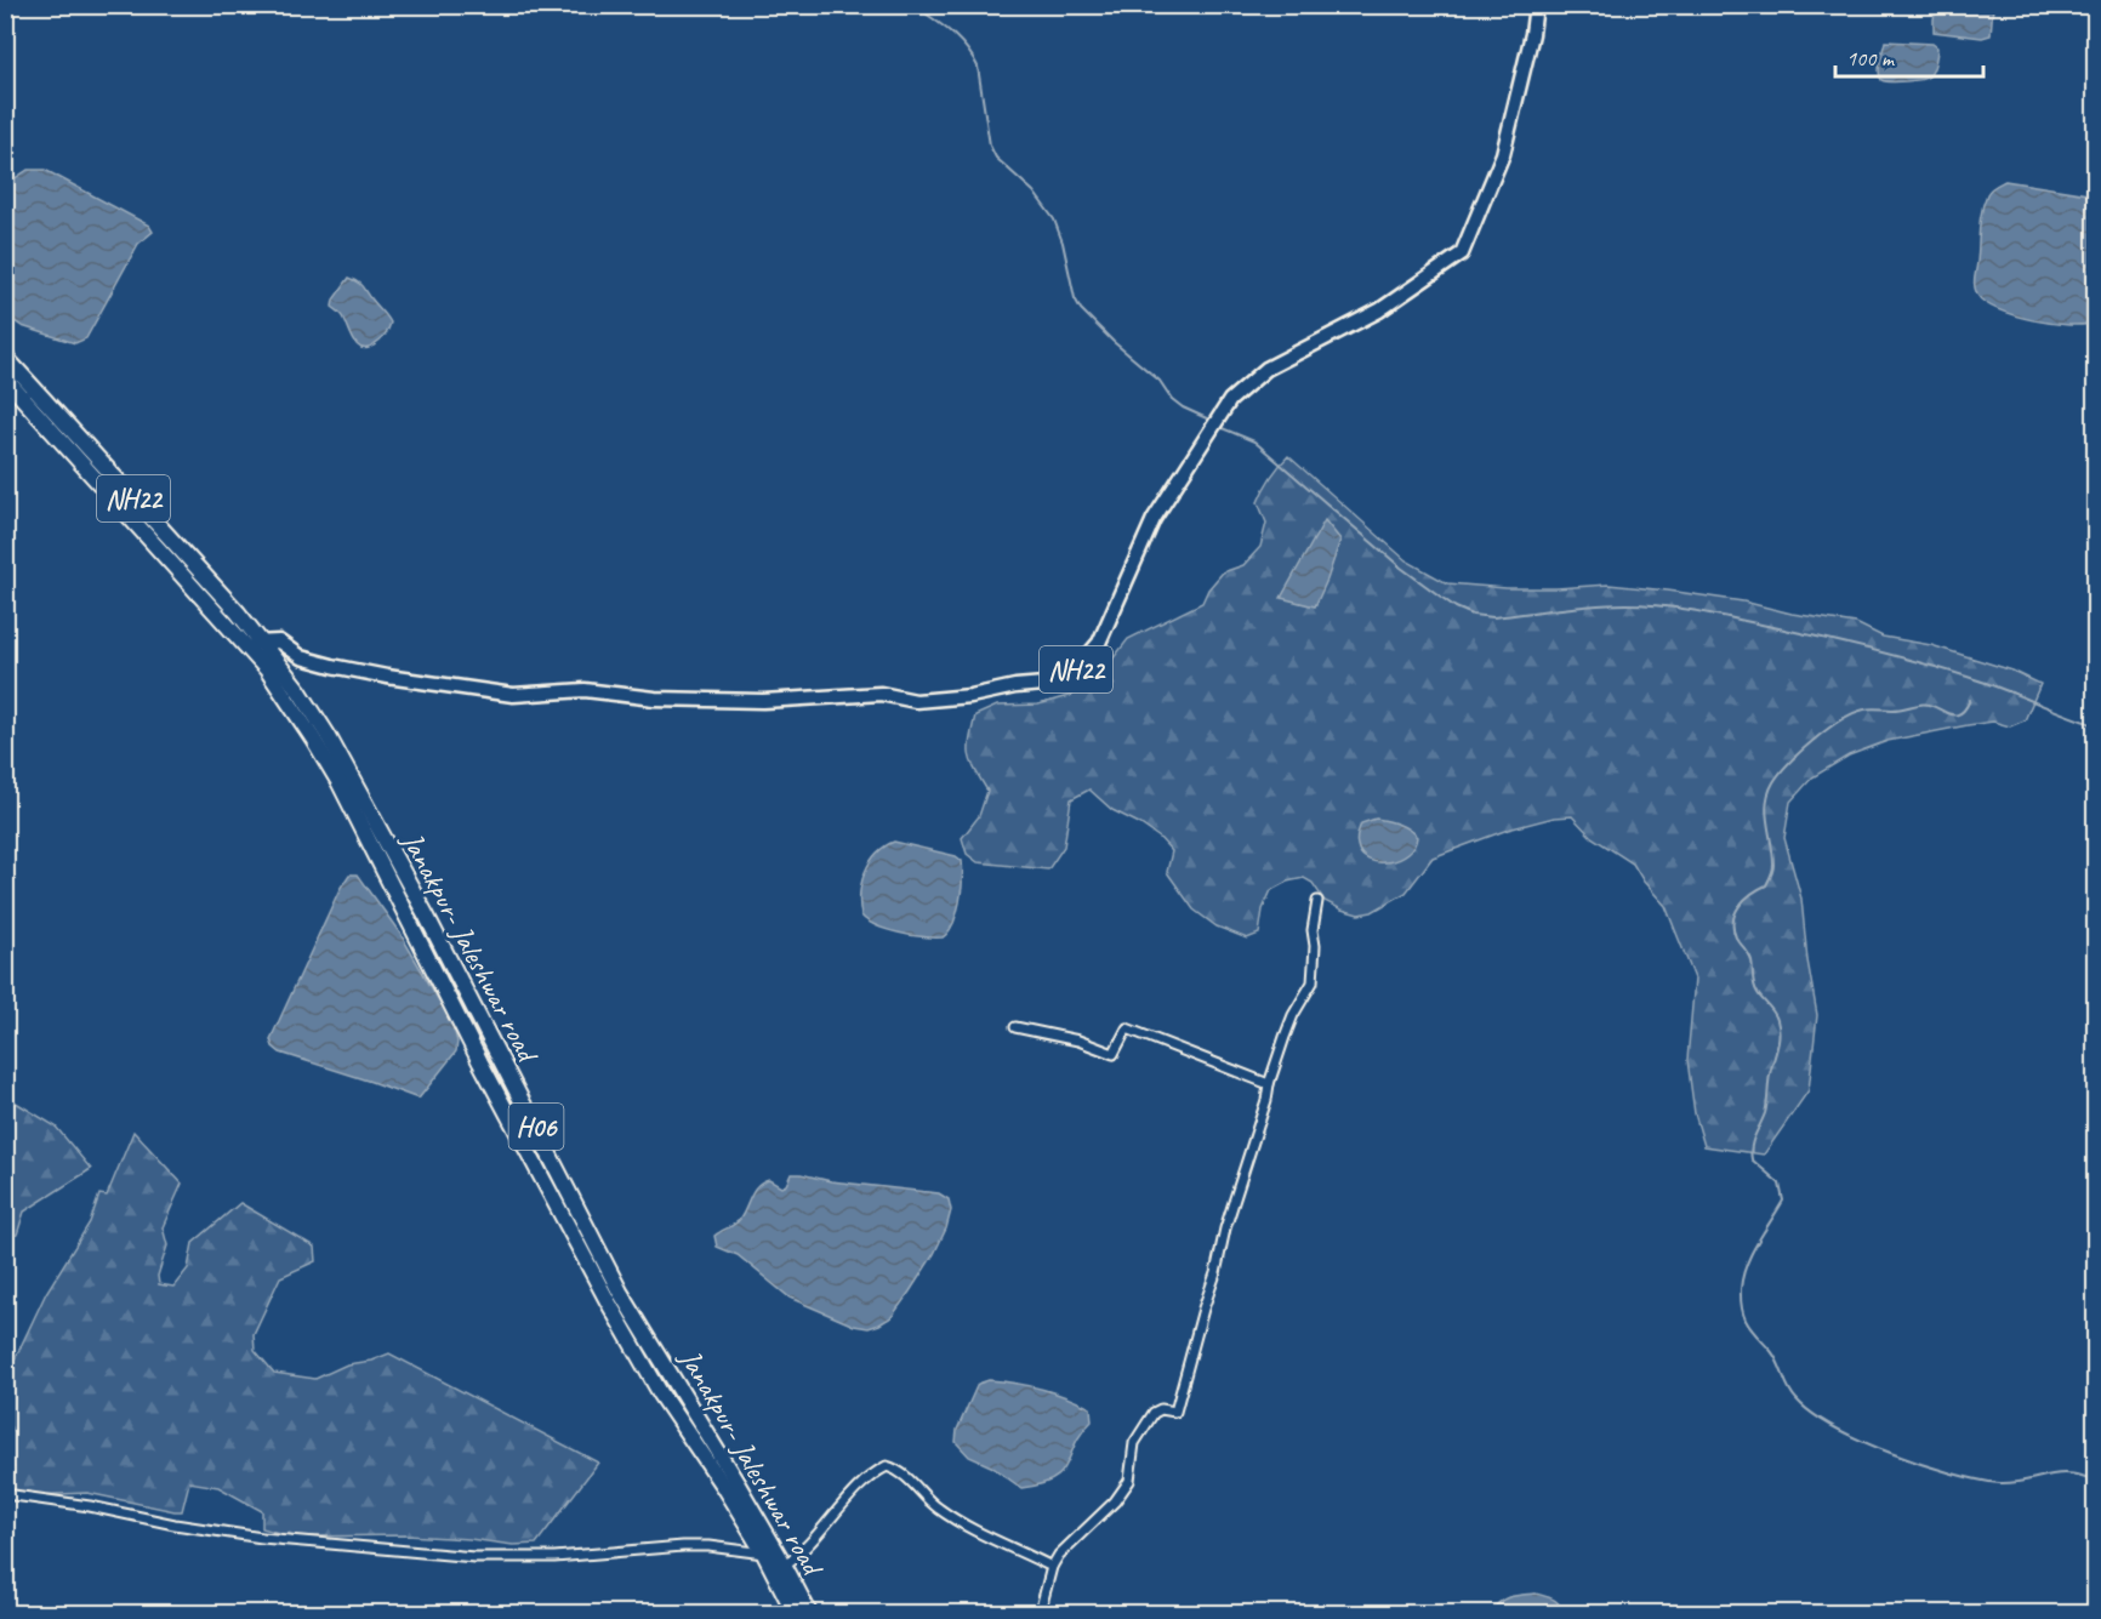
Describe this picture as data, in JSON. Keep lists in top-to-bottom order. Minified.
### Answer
{"streets":{"highway":["NH22","Janakpur- Jaleshwar road","H06"]},"crossings":[["NH22","Janakpur- Jaleshwar road"]],"scale_bar":"100 m"}
